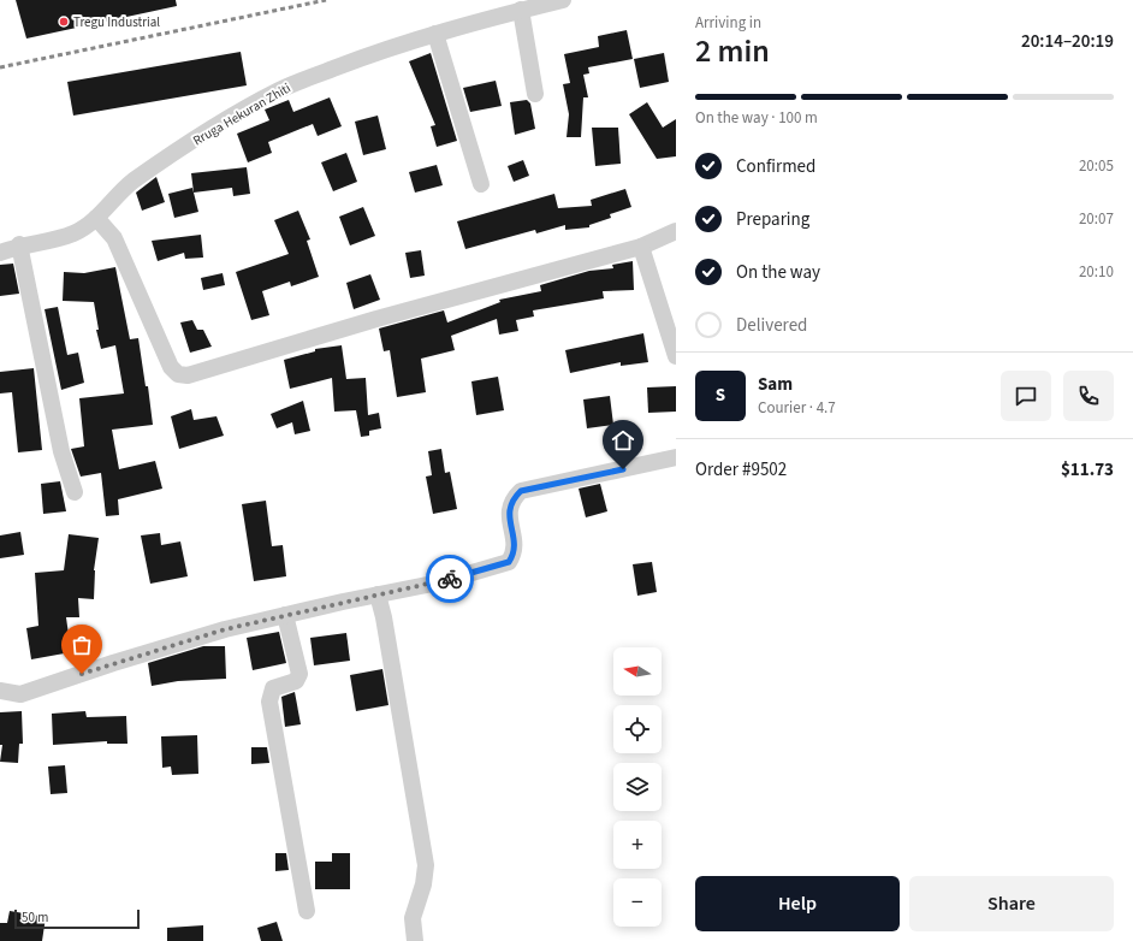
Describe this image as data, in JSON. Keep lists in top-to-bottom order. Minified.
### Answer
{"streets":{"street":["Rruga Hekuran Zhiti"]},"places":["Tregu Industrial"],"scale_bar":"50 m","north":"left","page":{"heading":["2 min","Arriving in","20:14–20:19"],"panel":["Sam","Courier · 4.7","Order #9502","$11.73"],"bar":"On the way · 100 m","list":[["Confirmed","20:05"],["Preparing","20:07"],["On the way","20:10"],"Delivered"],"round":"S","map_buttons":["+","−"],"buttons":["Help","Share"],"scale":"50 m"}}
